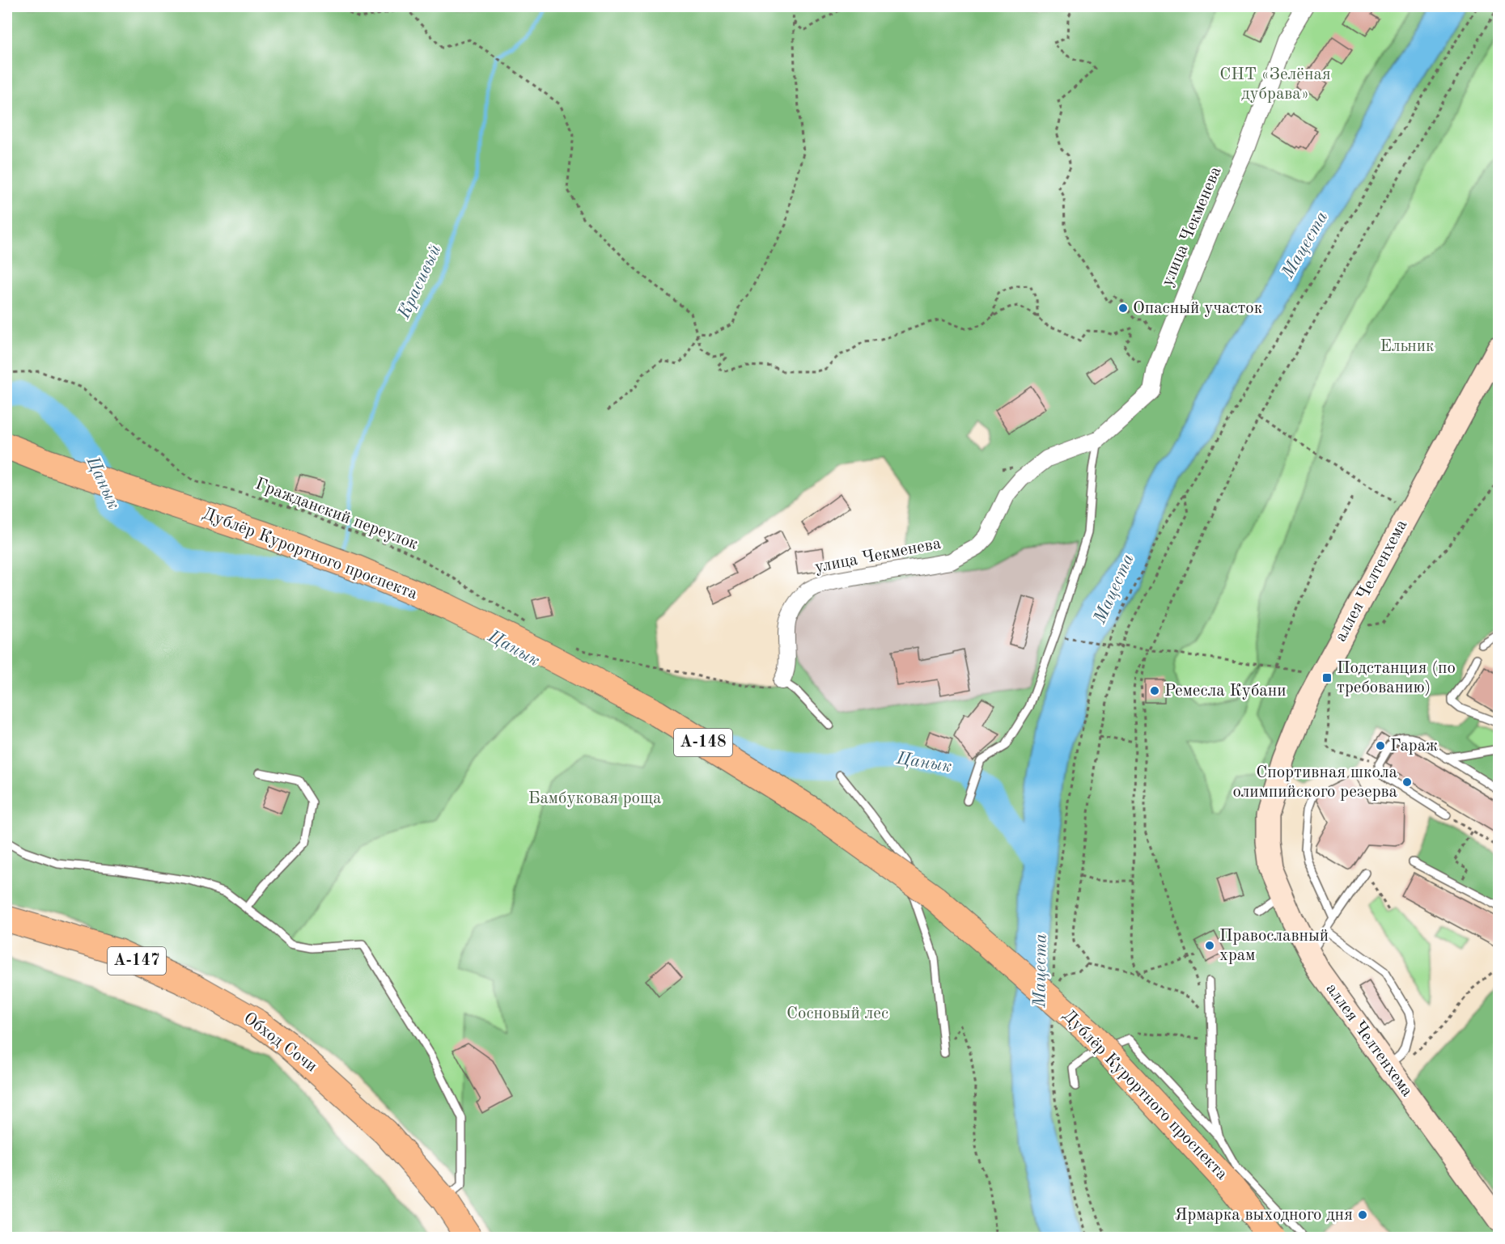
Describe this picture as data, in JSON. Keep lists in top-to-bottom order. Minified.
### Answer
{"streets":{"highway":["Дублёр Курортного проспекта","А-148","А-147","Обход Сочи"],"main road":["аллея Челтенхема"],"street":["улица Чекменева"],"path":["Гражданский переулок"]},"water":["Мацеста","Красивый","Цанык"],"parks":["СНТ «Зелёная дубрава»","Ельник","Бамбуковая роща","Сосновый лес"],"places":{"other":["Опасный участок","Ремесла Кубани","Гараж","Спортивная школа олимпийского резерва","Православный храм","Ярмарка выходного дня"],"transit":["Подстанция (по требованию)"]}}
